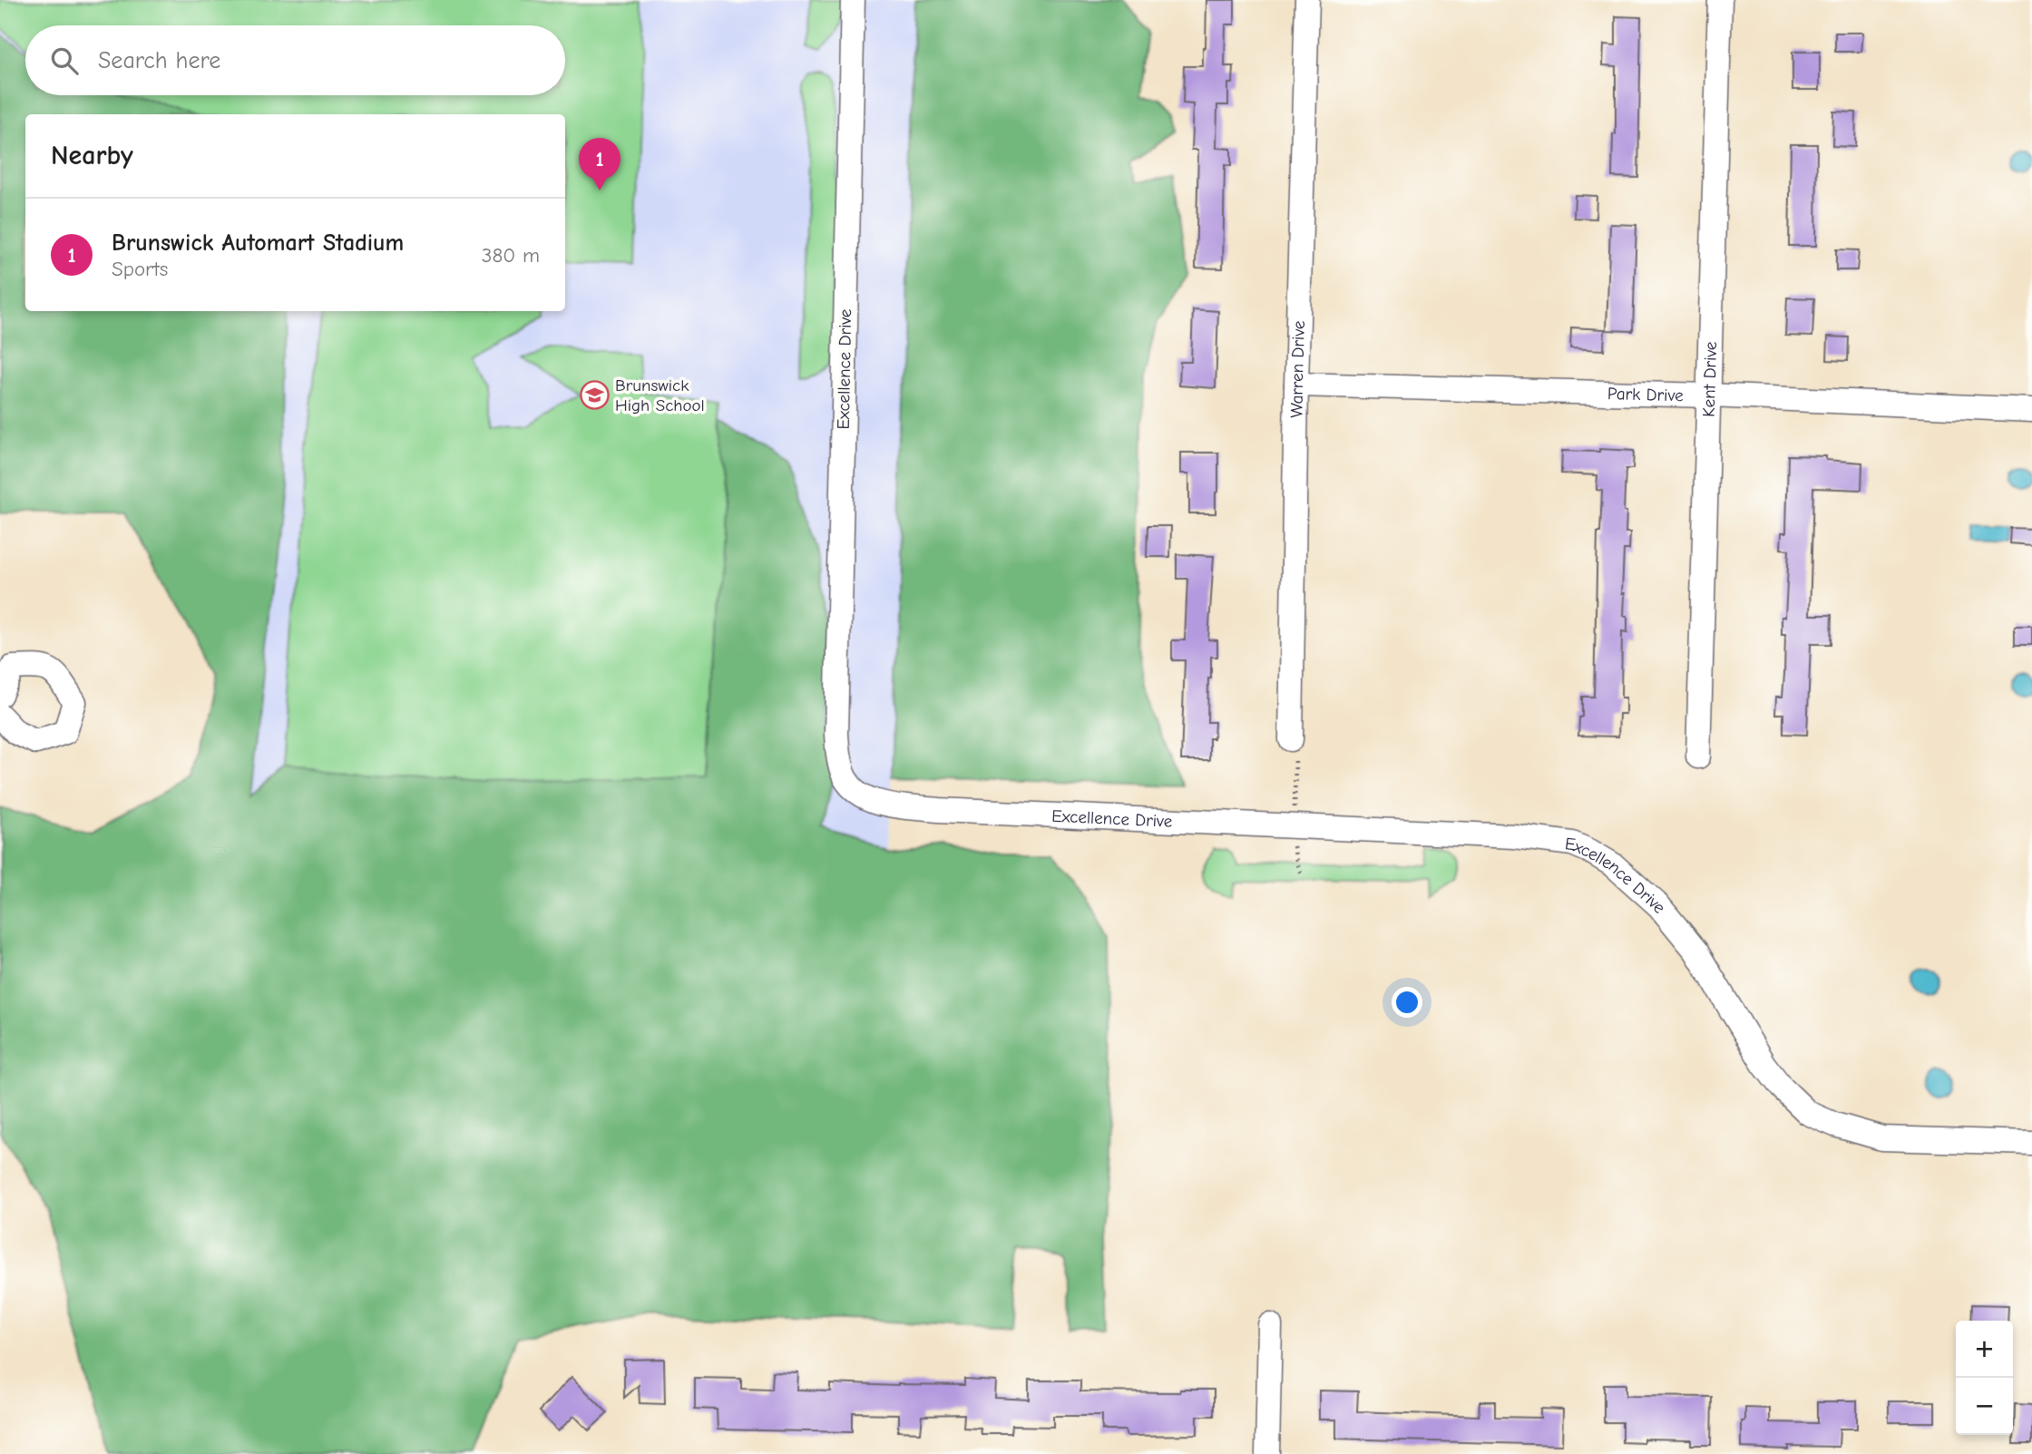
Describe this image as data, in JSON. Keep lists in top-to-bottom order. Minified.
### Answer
{"streets":{"street":["Excellence Drive","Warren Drive","Kent Drive","Park Drive"]},"crossings":[["Warren Drive","Park Drive"],["Kent Drive","Park Drive"]],"places":{"school or university":["Brunswick High School"]},"page":{"search":"Search here","heading":"Nearby","pins":"1","list":[{"mark":"1","name":"Brunswick Automart Stadium","note":"Sports","value":"380 m"}],"map_buttons":["+","−"]}}
